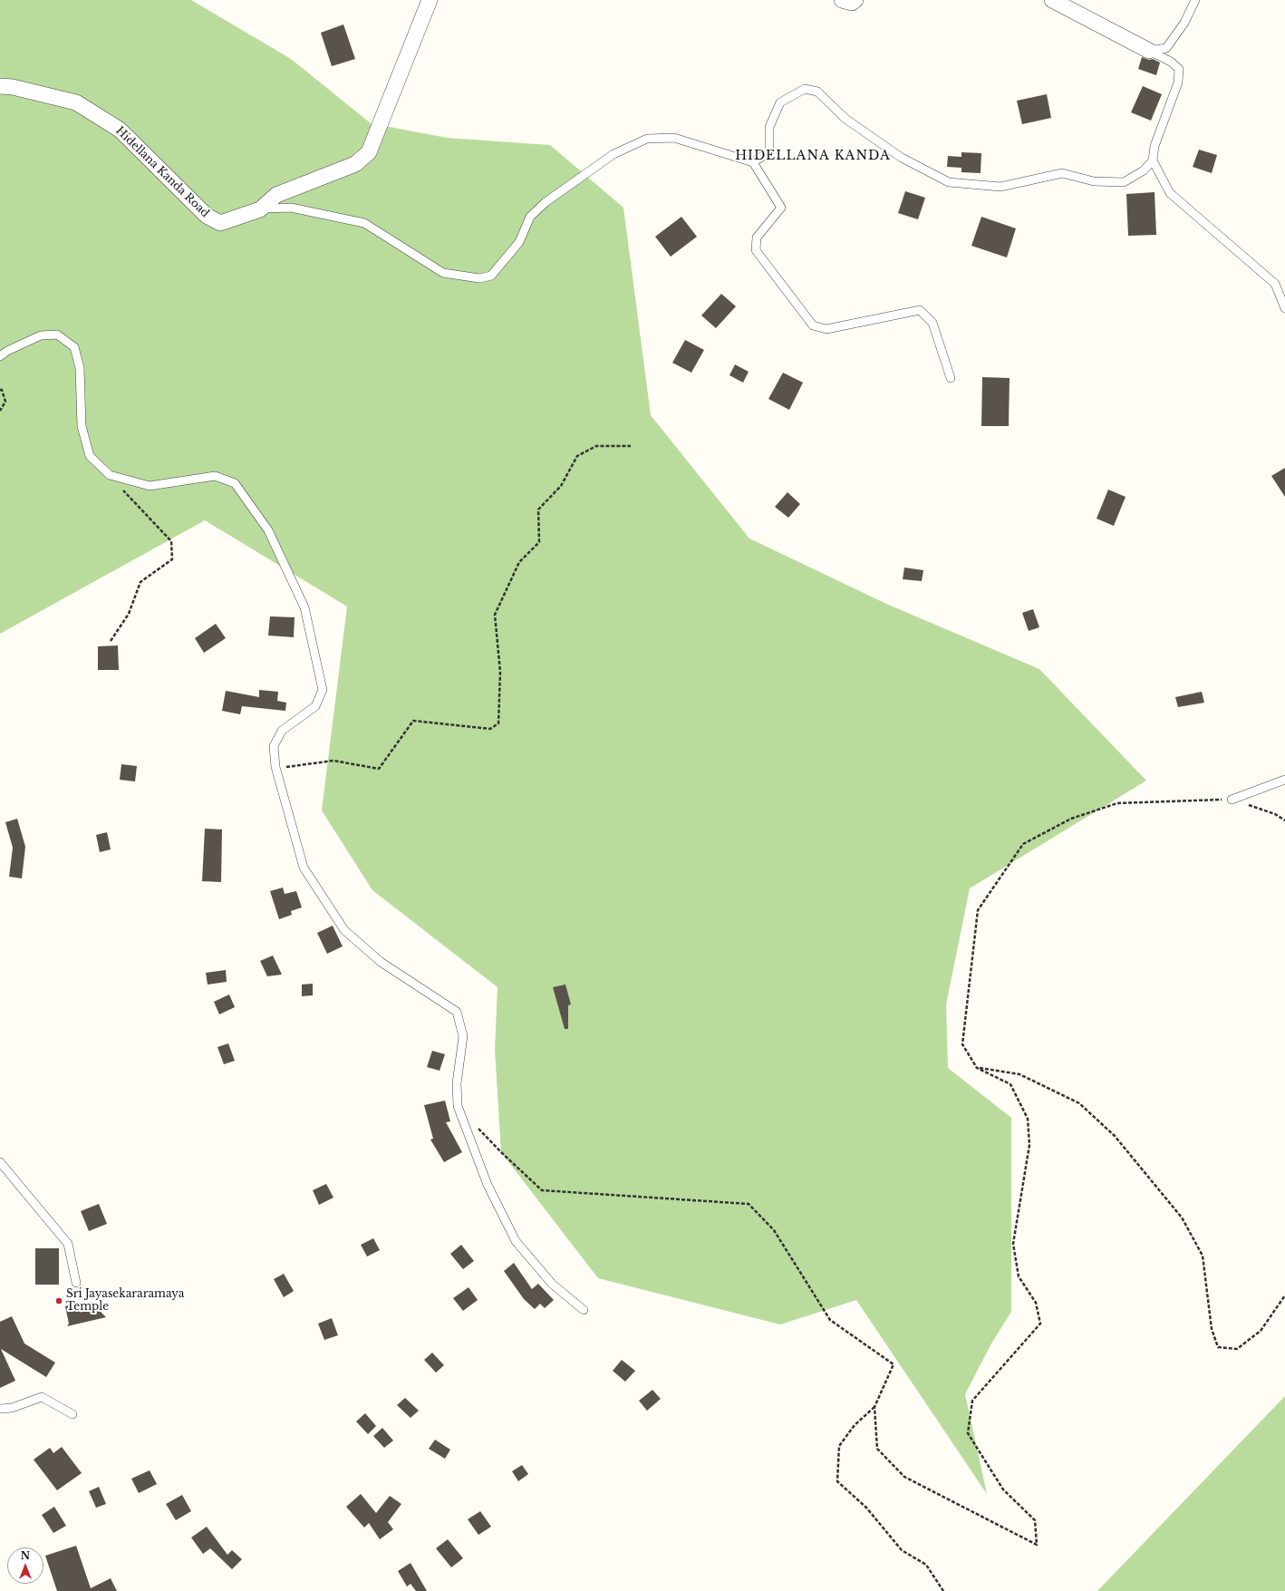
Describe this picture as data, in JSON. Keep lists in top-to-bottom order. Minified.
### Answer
{"streets":{"street":["Hidellana Kanda Road"]},"districts":["HIDELLANA KANDA"],"places":["Sri Jayasekararamaya Temple"],"north":"top"}
